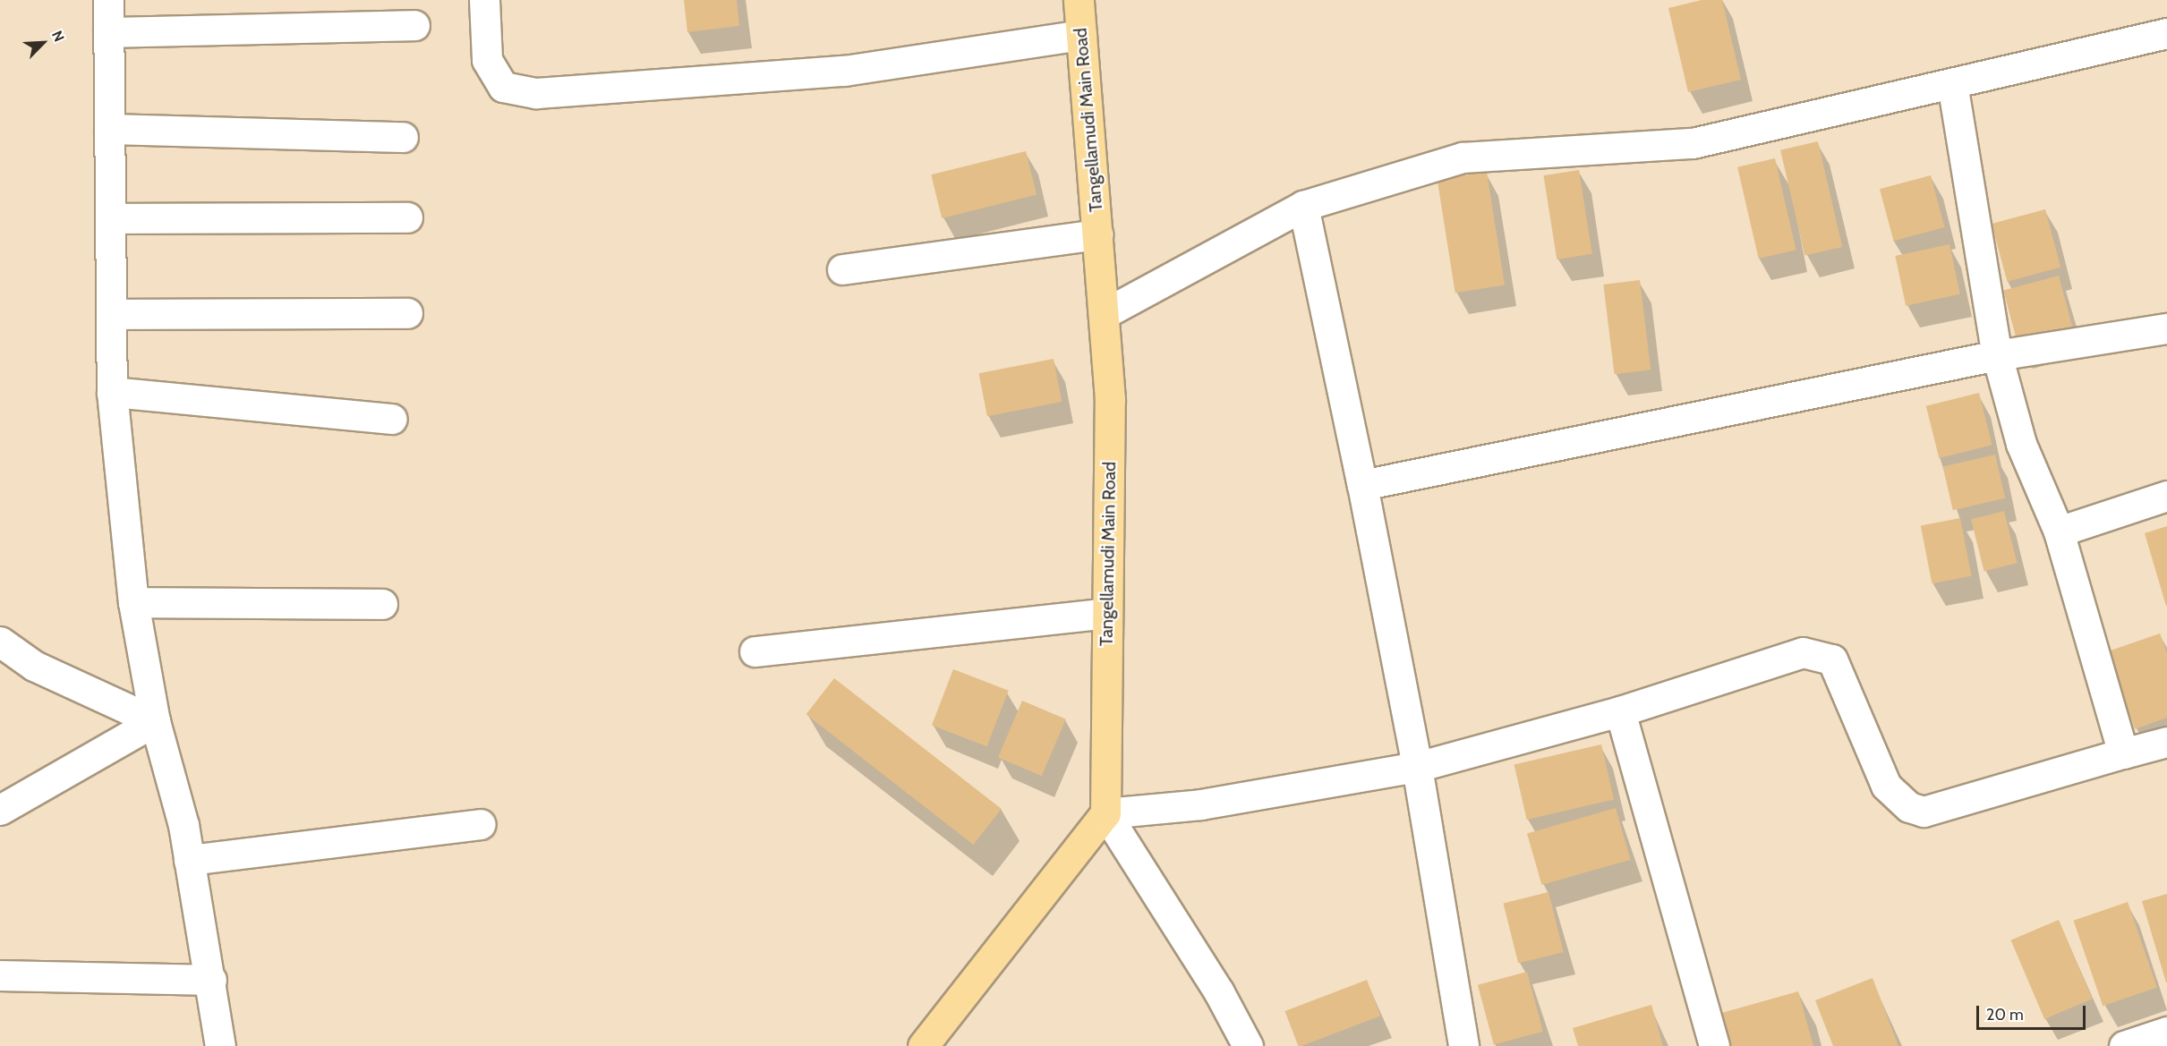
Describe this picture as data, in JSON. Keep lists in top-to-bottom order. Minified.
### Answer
{"streets":{"main road":["Tangellamudi Main Road"]},"scale_bar":"20 m","north":"top right"}
